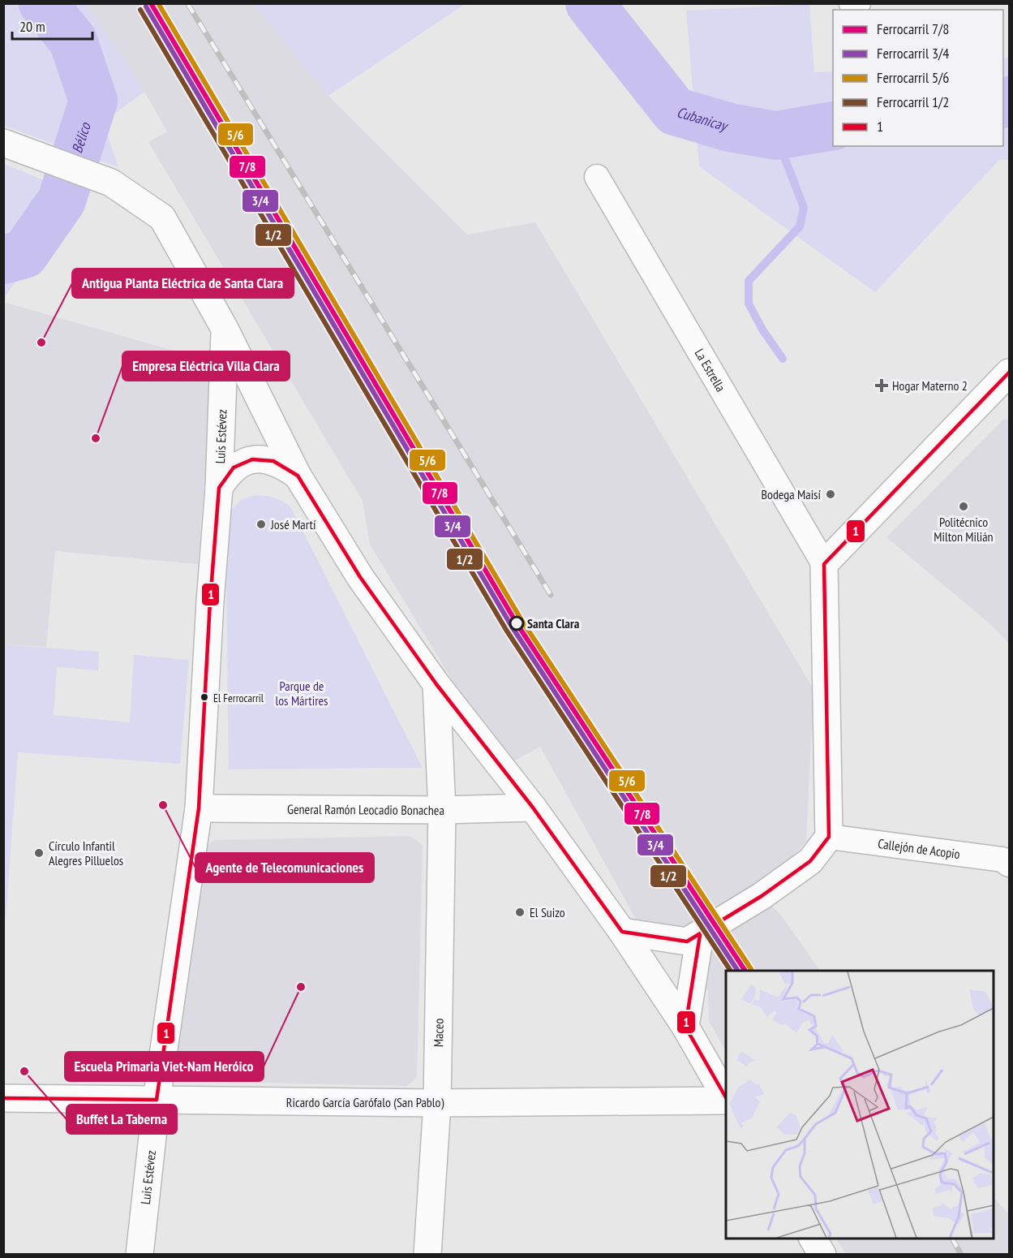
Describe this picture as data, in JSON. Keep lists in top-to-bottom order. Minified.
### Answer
{"streets":{"main road":["Luis Estévez","General Ramón Leocadio Bonachea","Maceo","Ricardo García Garófalo (San Pablo)"],"street":["La Estrella","Callejón de Acopio"]},"crossings":[["Luis Estévez","General Ramón Leocadio Bonachea"],["Luis Estévez","Ricardo García Garófalo (San Pablo)"],["General Ramón Leocadio Bonachea","Maceo"],["Maceo","Ricardo García Garófalo (San Pablo)"]],"water":["Cubanicay","Bélico"],"parks":["Parque de los Mártires"],"places":{"other":["Antigua Planta Eléctrica de Santa Clara","Empresa Eléctrica Villa Clara","Bodega Maisí","Politécnico Milton Milián","José Martí","Santa Clara","El Ferrocarril","Agente de Telecomunicaciones","Círculo Infantil Alegres Pilluelos","El Suizo","Escuela Primaria Viet-Nam Heróico","Buffet La Taberna"],"health":["Hogar Materno 2"]},"lines":["rail line 7/8","rail line 5/6","rail line 3/4","rail line 1/2","transit line 1"],"legend":["Ferrocarril 7/8","Ferrocarril 3/4","Ferrocarril 5/6","Ferrocarril 1/2","1"],"scale_bar":"20 m"}
